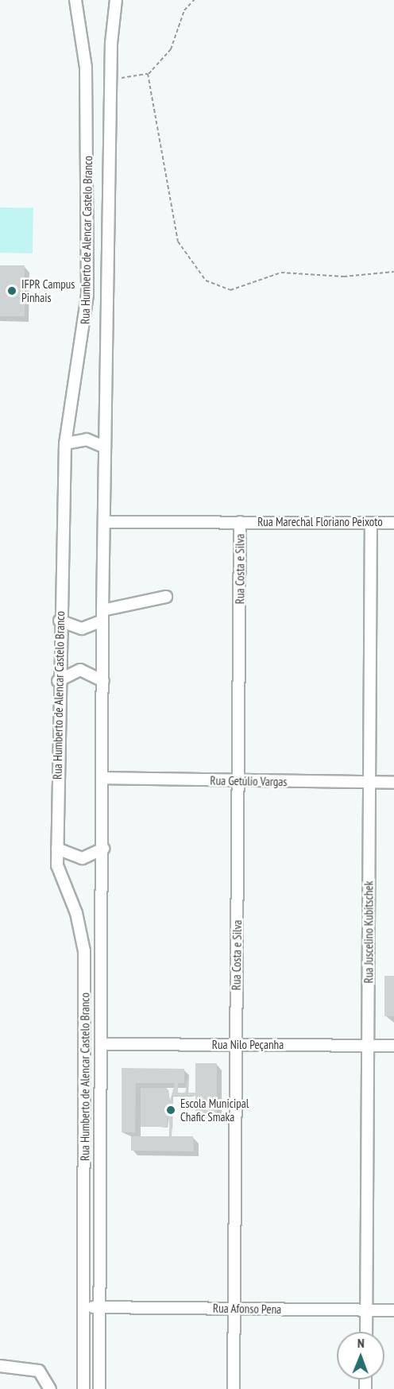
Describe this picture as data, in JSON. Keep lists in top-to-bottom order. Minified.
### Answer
{"streets":{"street":["Rua Humberto de Alencar Castelo Branco","Rua Marechal Floriano Peixoto","Rua Costa e Silva","Rua Getúlio Vargas","Rua Juscelino Kubitschek","Rua Nilo Peçanha","Rua Afonso Pena"]},"crossings":[["Rua Humberto de Alencar Castelo Branco","Rua Marechal Floriano Peixoto"],["Rua Humberto de Alencar Castelo Branco","Rua Getúlio Vargas"],["Rua Humberto de Alencar Castelo Branco","Rua Nilo Peçanha"],["Rua Humberto de Alencar Castelo Branco","Rua Afonso Pena"],["Rua Marechal Floriano Peixoto","Rua Costa e Silva"],["Rua Marechal Floriano Peixoto","Rua Juscelino Kubitschek"],["Rua Costa e Silva","Rua Getúlio Vargas"],["Rua Costa e Silva","Rua Nilo Peçanha"],["Rua Costa e Silva","Rua Afonso Pena"],["Rua Getúlio Vargas","Rua Juscelino Kubitschek"],["Rua Juscelino Kubitschek","Rua Nilo Peçanha"],["Rua Juscelino Kubitschek","Rua Afonso Pena"]],"places":["IFPR Campus Pinhais","Escola Municipal Chafic Smaka"],"north":"top"}
